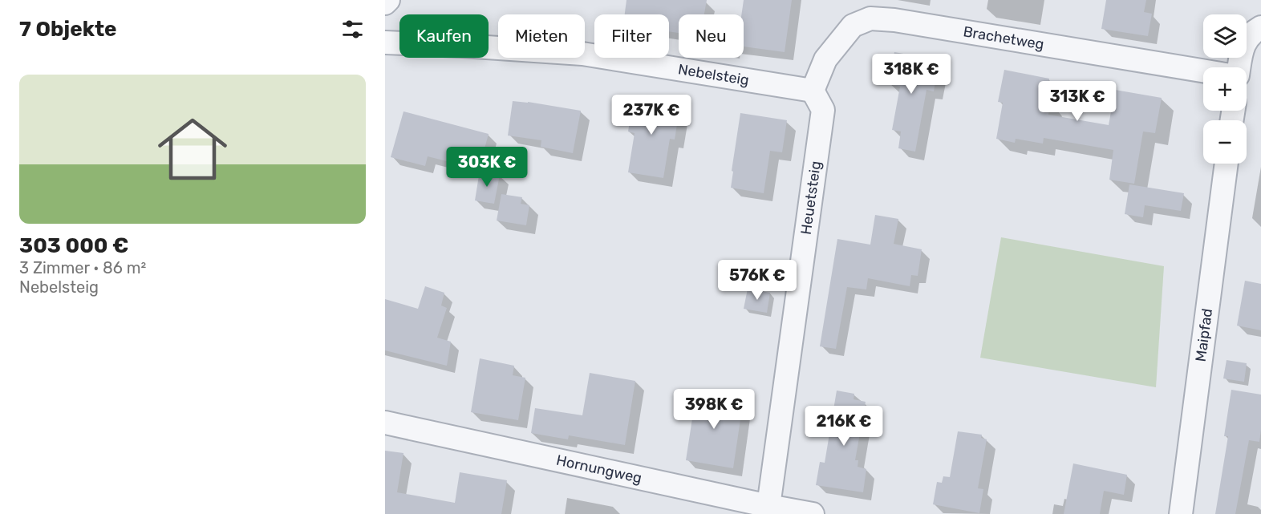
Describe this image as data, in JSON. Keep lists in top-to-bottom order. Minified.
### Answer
{"streets":{"street":["Brachetweg","Nebelsteig","Heuetsteig","Maipfad","Hornungweg"]},"crossings":[["Brachetweg","Nebelsteig"],["Brachetweg","Heuetsteig"],["Nebelsteig","Heuetsteig"],["Heuetsteig","Hornungweg"]],"page":{"heading":"7 Objekte","map_buttons":["+","−"],"chip":["Kaufen","Mieten","Filter","Neu"],"price":["318K €","313K €","237K €","303K €","576K €","398K €","216K €"],"list":[{"name":"303 000 €","note":"3 Zimmer · 86 m² · Nebelsteig"}]}}
